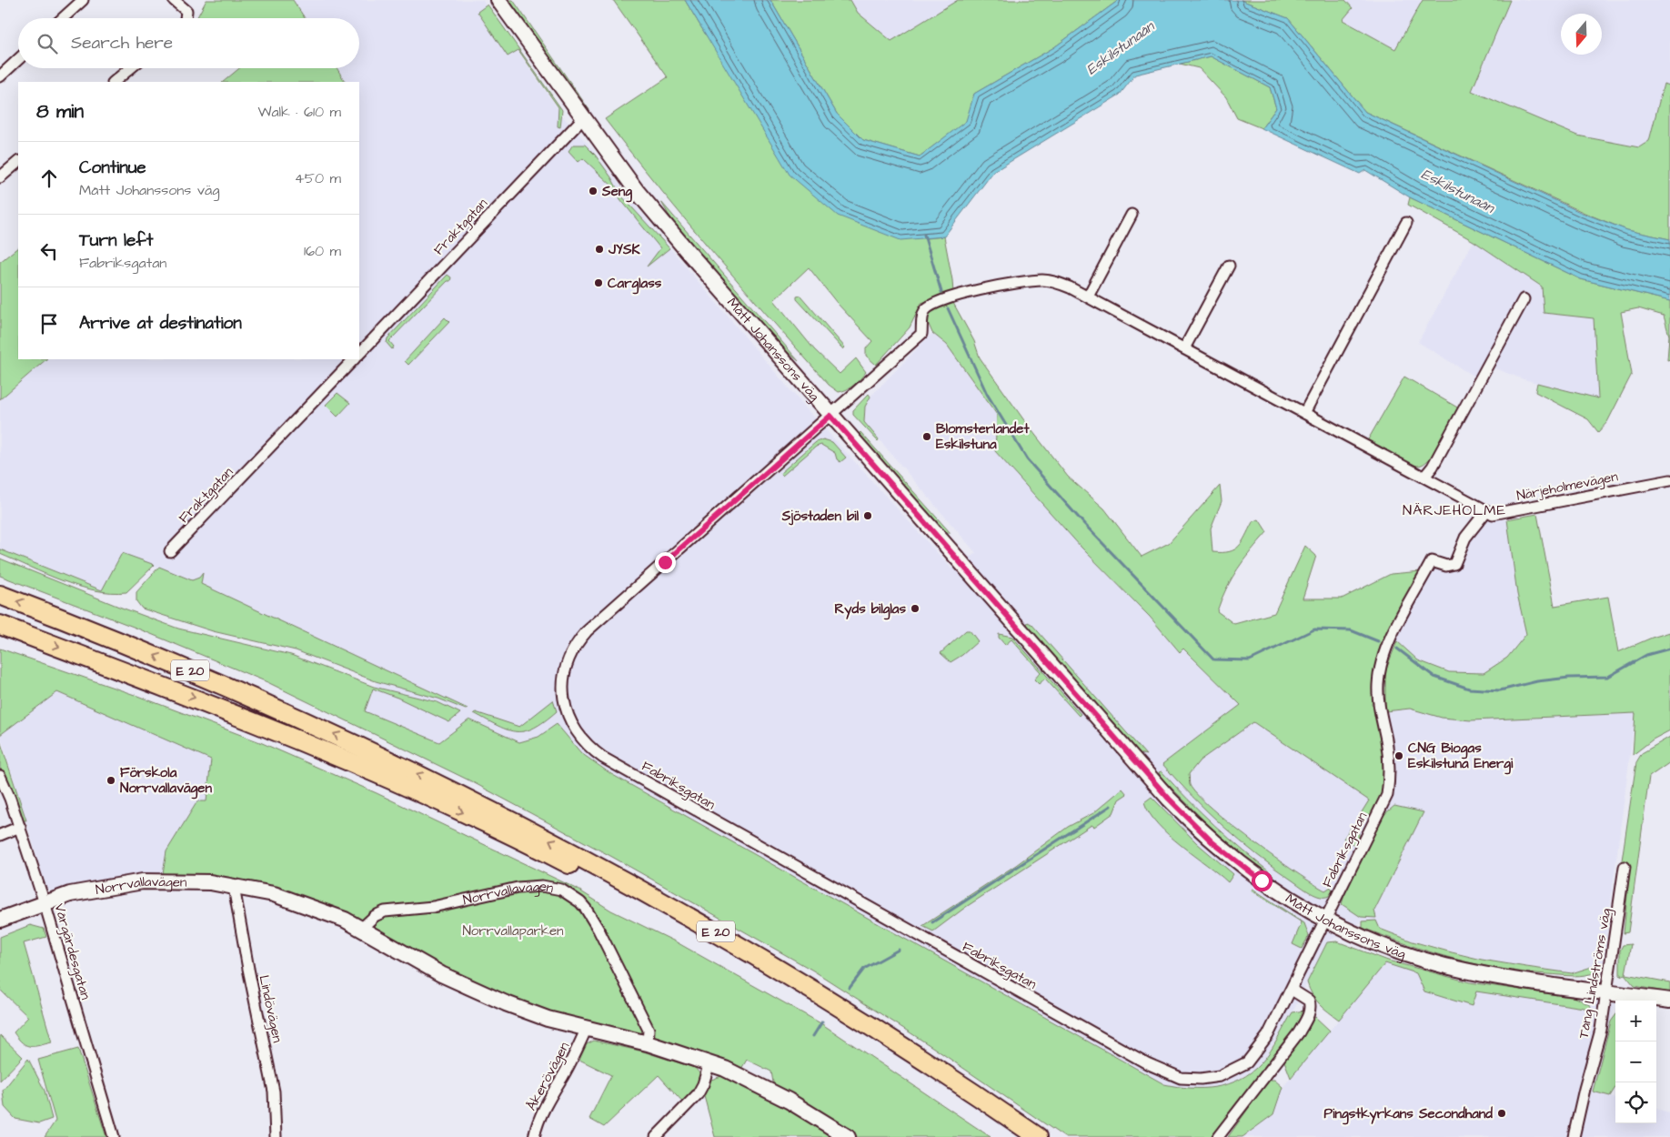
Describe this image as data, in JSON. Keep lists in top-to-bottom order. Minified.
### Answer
{"streets":{"highway":["E 20"],"street":["Fraktgatan","Mått Johanssons väg","Närjeholmevägen","Fabriksgatan","Norrvallavägen","Vårgärdesgatan","Tång Lindströms väg","Lindövägen","Åkerövägen"]},"crossings":[["Fraktgatan","Mått Johanssons väg"],["Mått Johanssons väg","Närjeholmevägen"],["Mått Johanssons väg","Fabriksgatan"],["Mått Johanssons väg","Tång Lindströms väg"],["Närjeholmevägen","Fabriksgatan"],["Norrvallavägen","Vårgärdesgatan"],["Norrvallavägen","Lindövägen"],["Norrvallavägen","Åkerövägen"]],"districts":["NÄRJEHOLME"],"water":["Eskilstunaån"],"parks":["Norrvallaparken"],"places":["Seng","JYSK","Carglass","Blomsterlandet Eskilstuna","Sjöstaden bil","Ryds bilglas","CNG Biogas Eskilstuna Energi","Förskola Norrvallavägen","Pingstkyrkans Secondhand"],"north":"bottom","page":{"search":"Search here","heading":["8 min","Walk · 610 m"],"list":[["Continue","Mått Johanssons väg","450 m"],["Turn left","Fabriksgatan","160 m"],"Arrive at destination"],"map_buttons":["+","−"]}}
